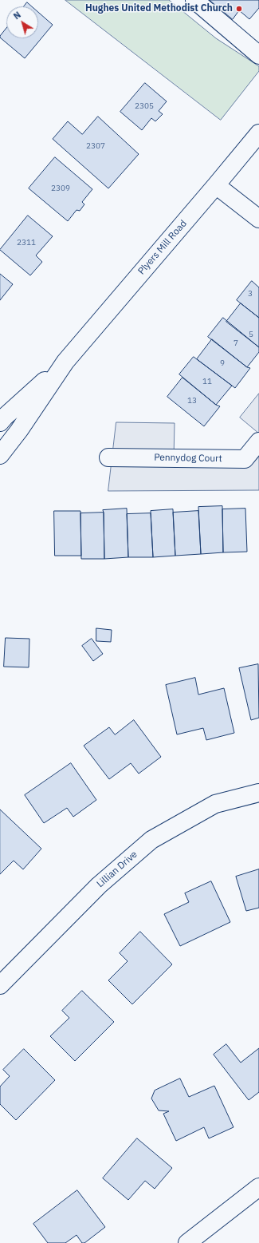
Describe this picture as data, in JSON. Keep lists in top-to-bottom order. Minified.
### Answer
{"streets":{"street":["Plyers Mill Road","Pennydog Court","Lillian Drive"]},"places":["Hughes United Methodist Church"],"house_numbers":["2305","2307","2309","2311","3","5","7","9","11","13"],"north":"top left"}
